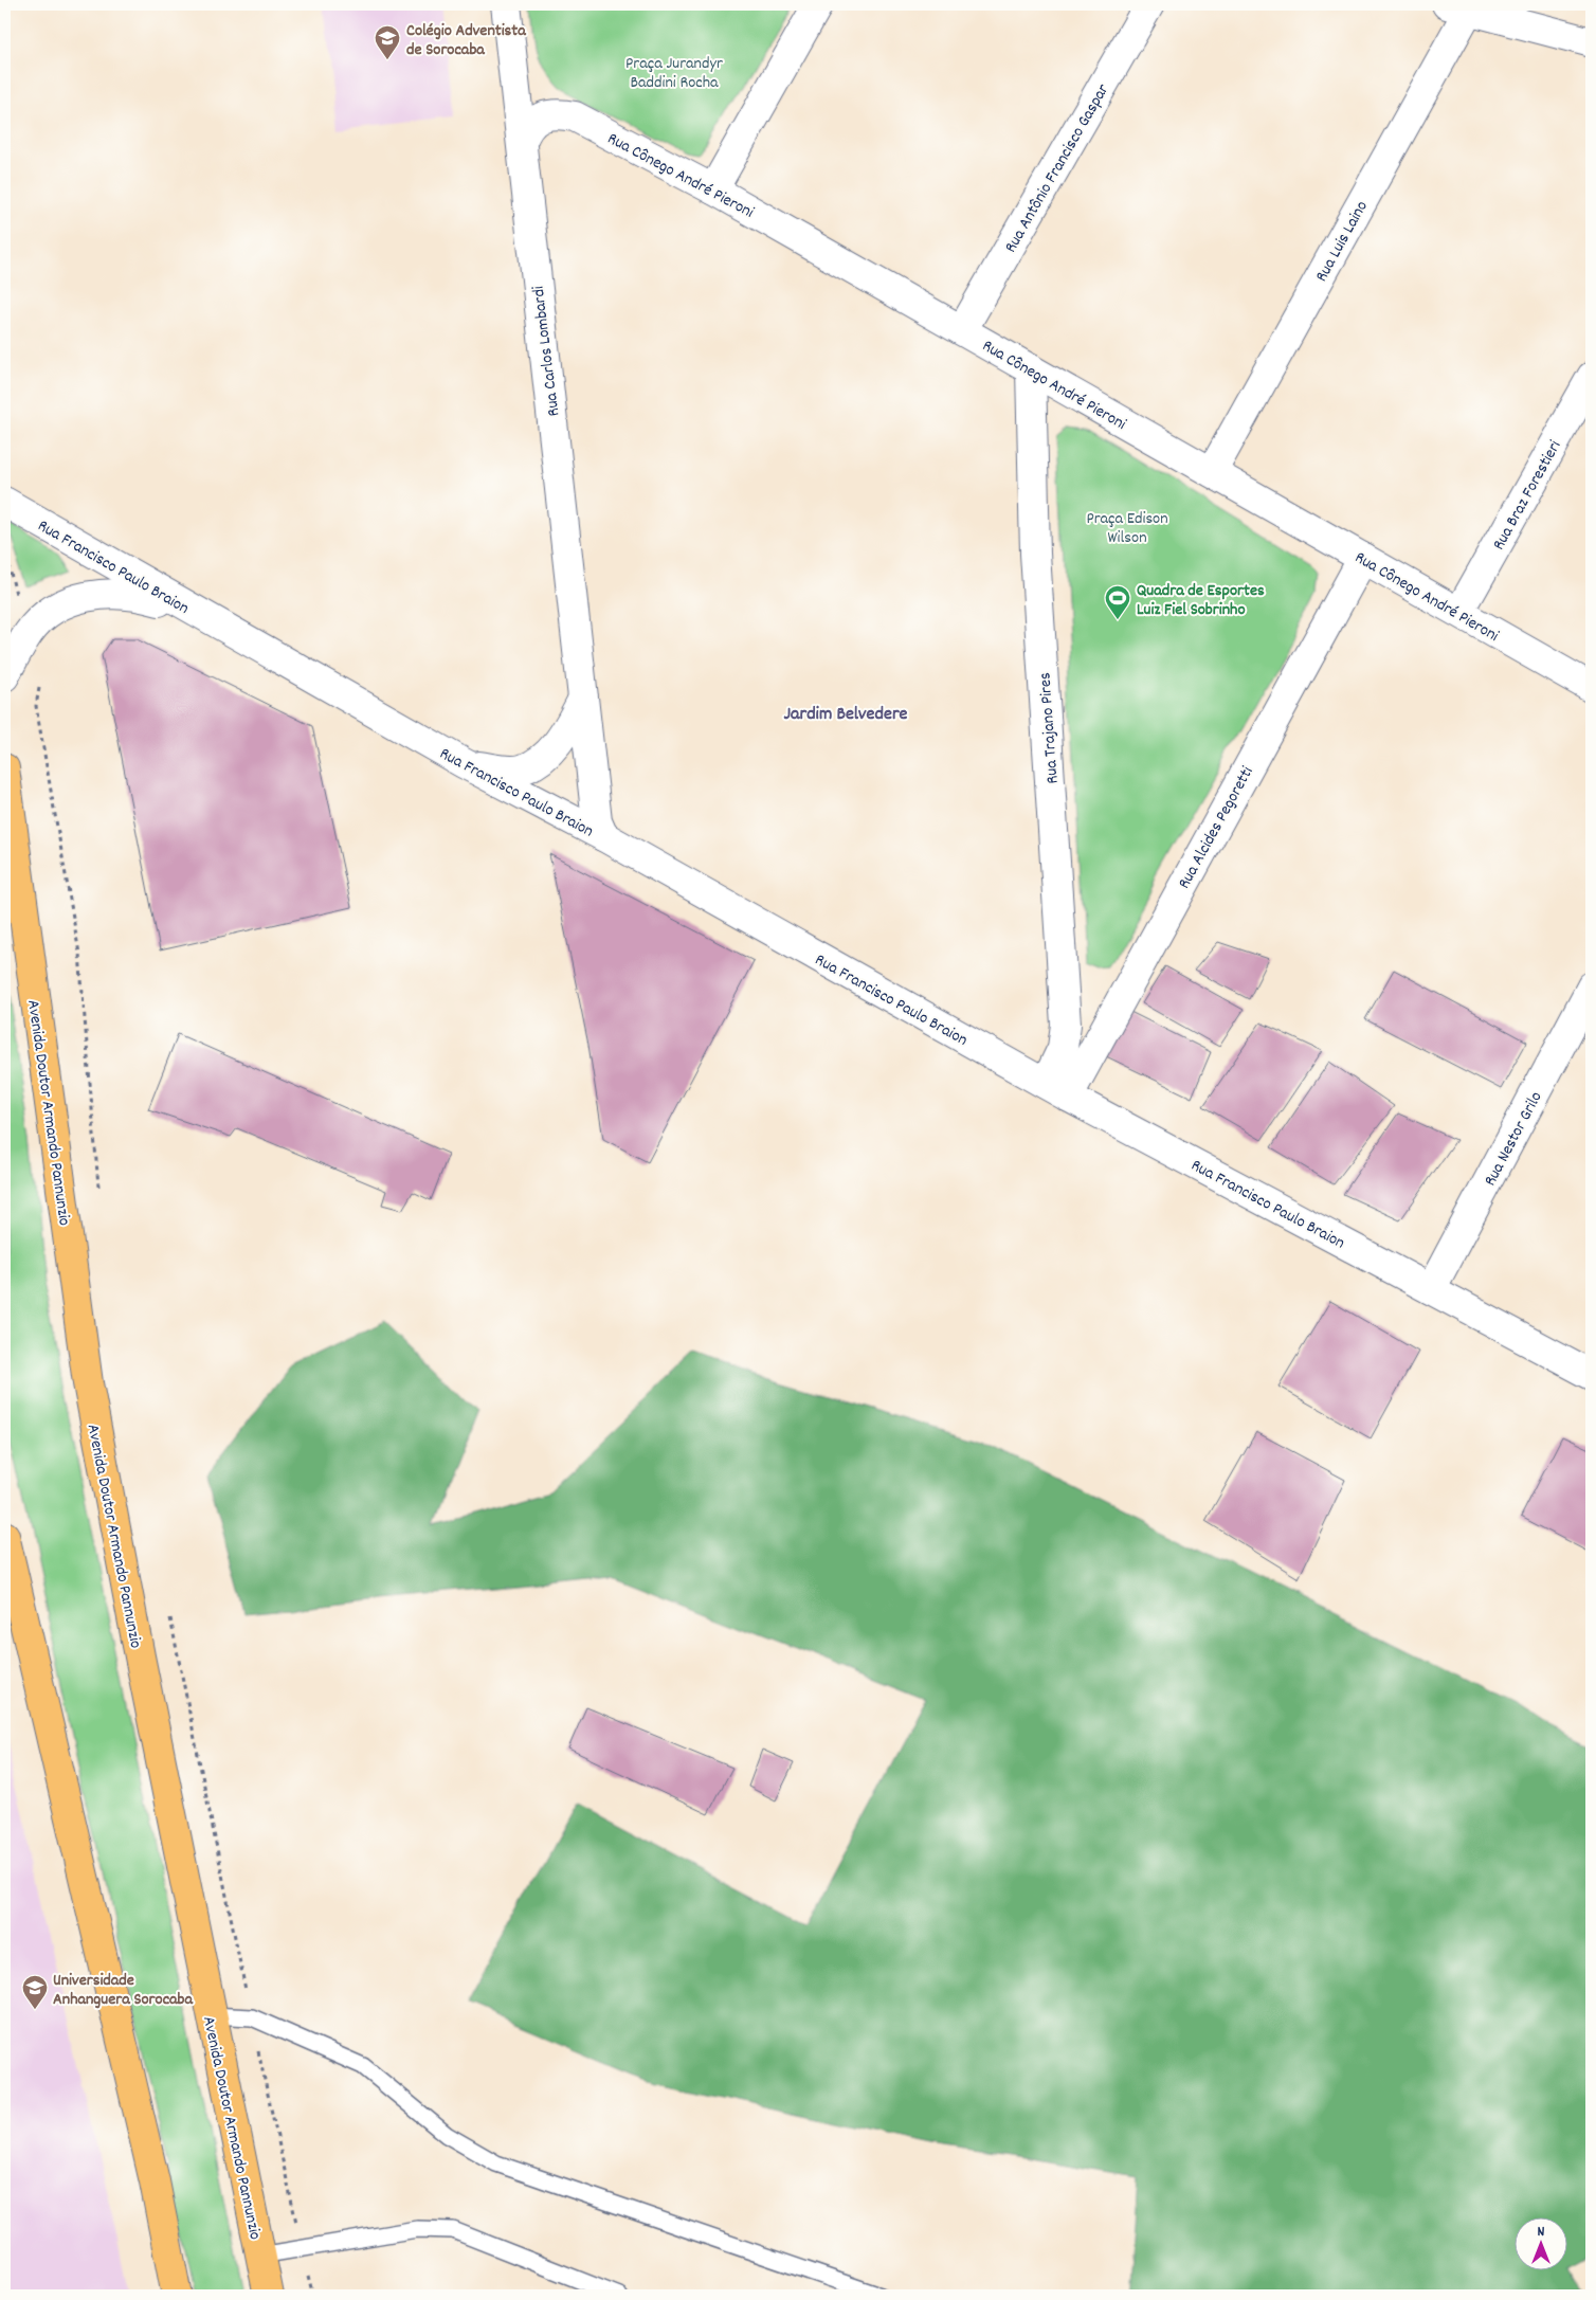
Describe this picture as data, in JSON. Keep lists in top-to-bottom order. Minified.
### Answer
{"streets":{"main road":["Avenida Doutor Armando Pannunzio"],"street":["Rua Antônio Francisco Gaspar","Rua Cônego André Pieroni","Rua Luis Laino","Rua Carlos Lombardi","Rua Braz Forestieri","Rua Francisco Paulo Braion","Rua Trajano Pires","Rua Alcides Pegoretti","Rua Nestor Grilo"]},"crossings":[["Rua Antônio Francisco Gaspar","Rua Cônego André Pieroni"],["Rua Cônego André Pieroni","Rua Luis Laino"],["Rua Cônego André Pieroni","Rua Carlos Lombardi"],["Rua Cônego André Pieroni","Rua Braz Forestieri"],["Rua Cônego André Pieroni","Rua Trajano Pires"],["Rua Cônego André Pieroni","Rua Alcides Pegoretti"],["Rua Carlos Lombardi","Rua Francisco Paulo Braion"],["Rua Francisco Paulo Braion","Rua Trajano Pires"],["Rua Francisco Paulo Braion","Rua Alcides Pegoretti"],["Rua Francisco Paulo Braion","Rua Nestor Grilo"],["Rua Trajano Pires","Rua Alcides Pegoretti"]],"districts":["Jardim Belvedere"],"parks":["Praça Jurandyr Baddini Rocha","Praça Edison Wilson"],"places":{"school or university":["Colégio Adventista de Sorocaba","Universidade Anhanguera Sorocaba"],"sports":["Quadra de Esportes Luiz Fiel Sobrinho"]},"north":"top"}
